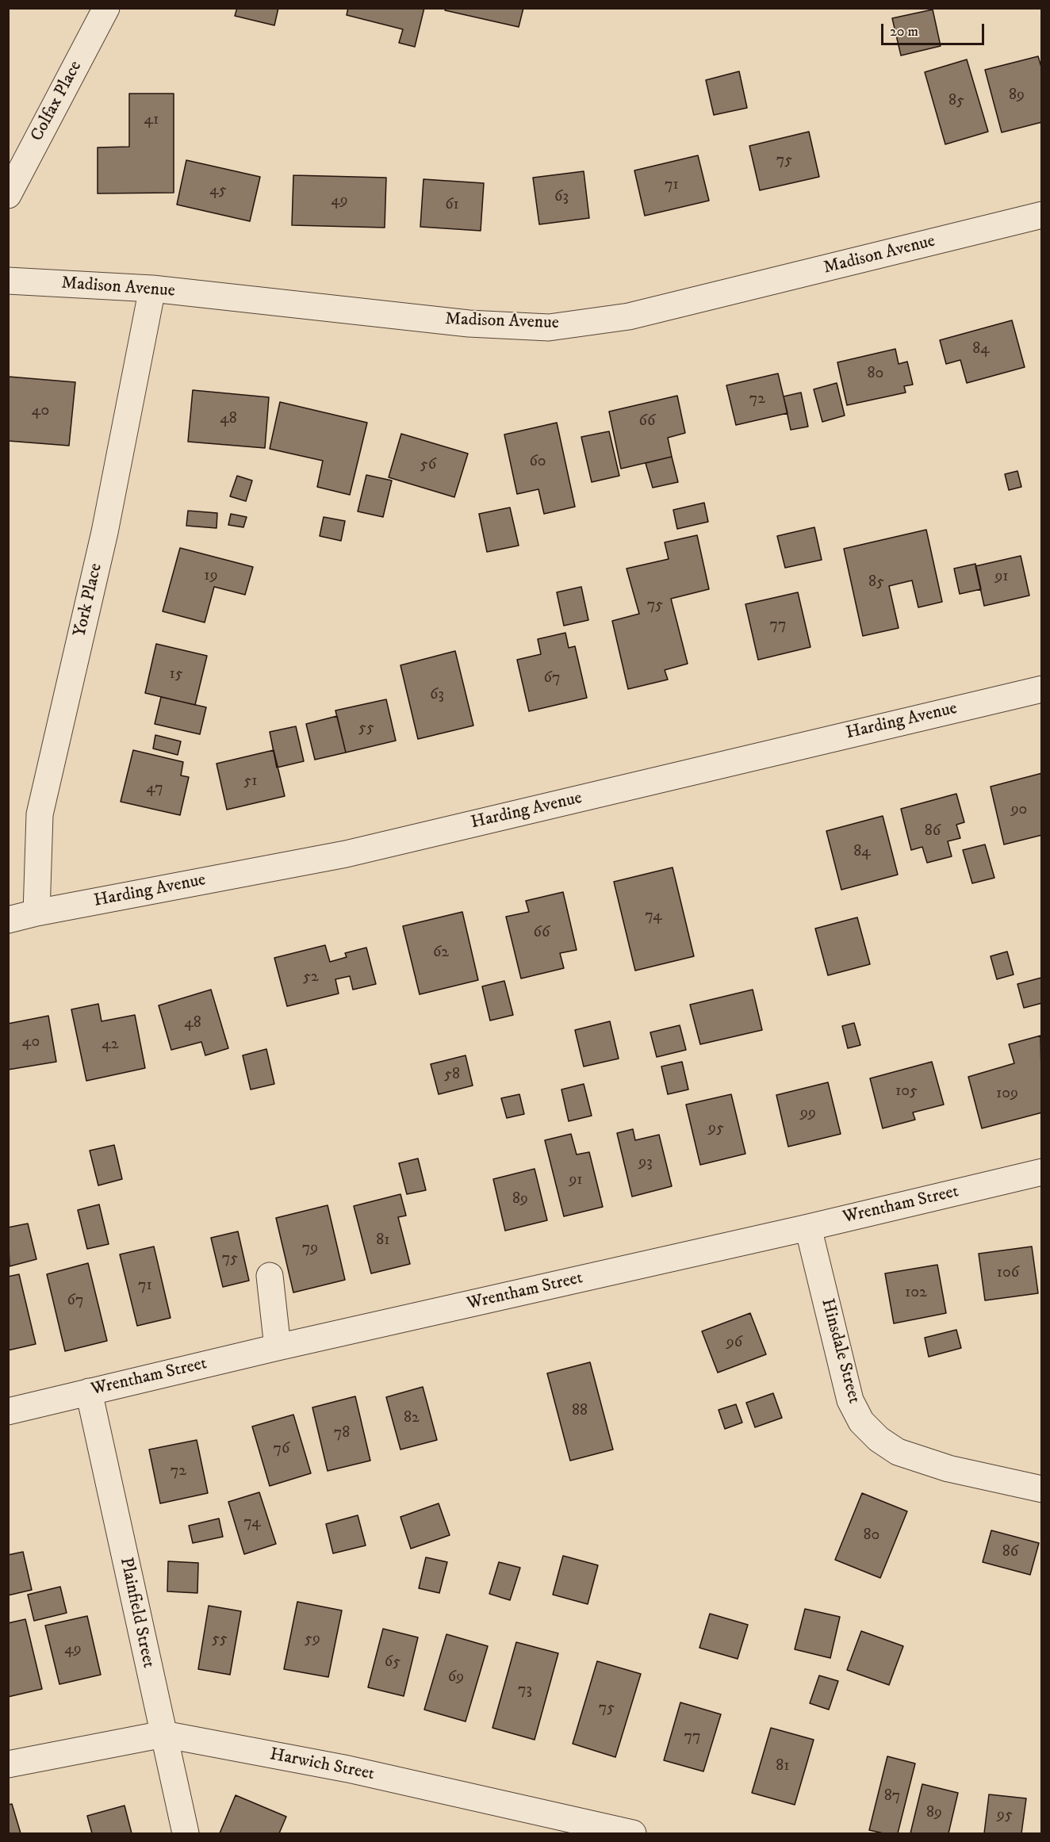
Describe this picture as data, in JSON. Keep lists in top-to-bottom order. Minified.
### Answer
{"streets":{"street":["Colfax Place","Madison Avenue","York Place","Harding Avenue","Wrentham Street","Hinsdale Street","Plainfield Street","Harwich Street"]},"crossings":[["Madison Avenue","York Place"],["York Place","Harding Avenue"],["Wrentham Street","Hinsdale Street"],["Wrentham Street","Plainfield Street"],["Plainfield Street","Harwich Street"]],"house_numbers":["89","85","41","75","71","45","63","49","61","84","80","72","40","48","66","60","56","19","91","85","75","77","15","67","63","55","51","47","90","86","84","74","66","62","52","48","40","42","58","105","109","99","95","93","91","89","81","79","75","106","71","102","67","96","88","82","78","76","72","74","80","86","55","59","49","65","69","73","75","77","81","87","89","95"],"scale_bar":"20 m"}
